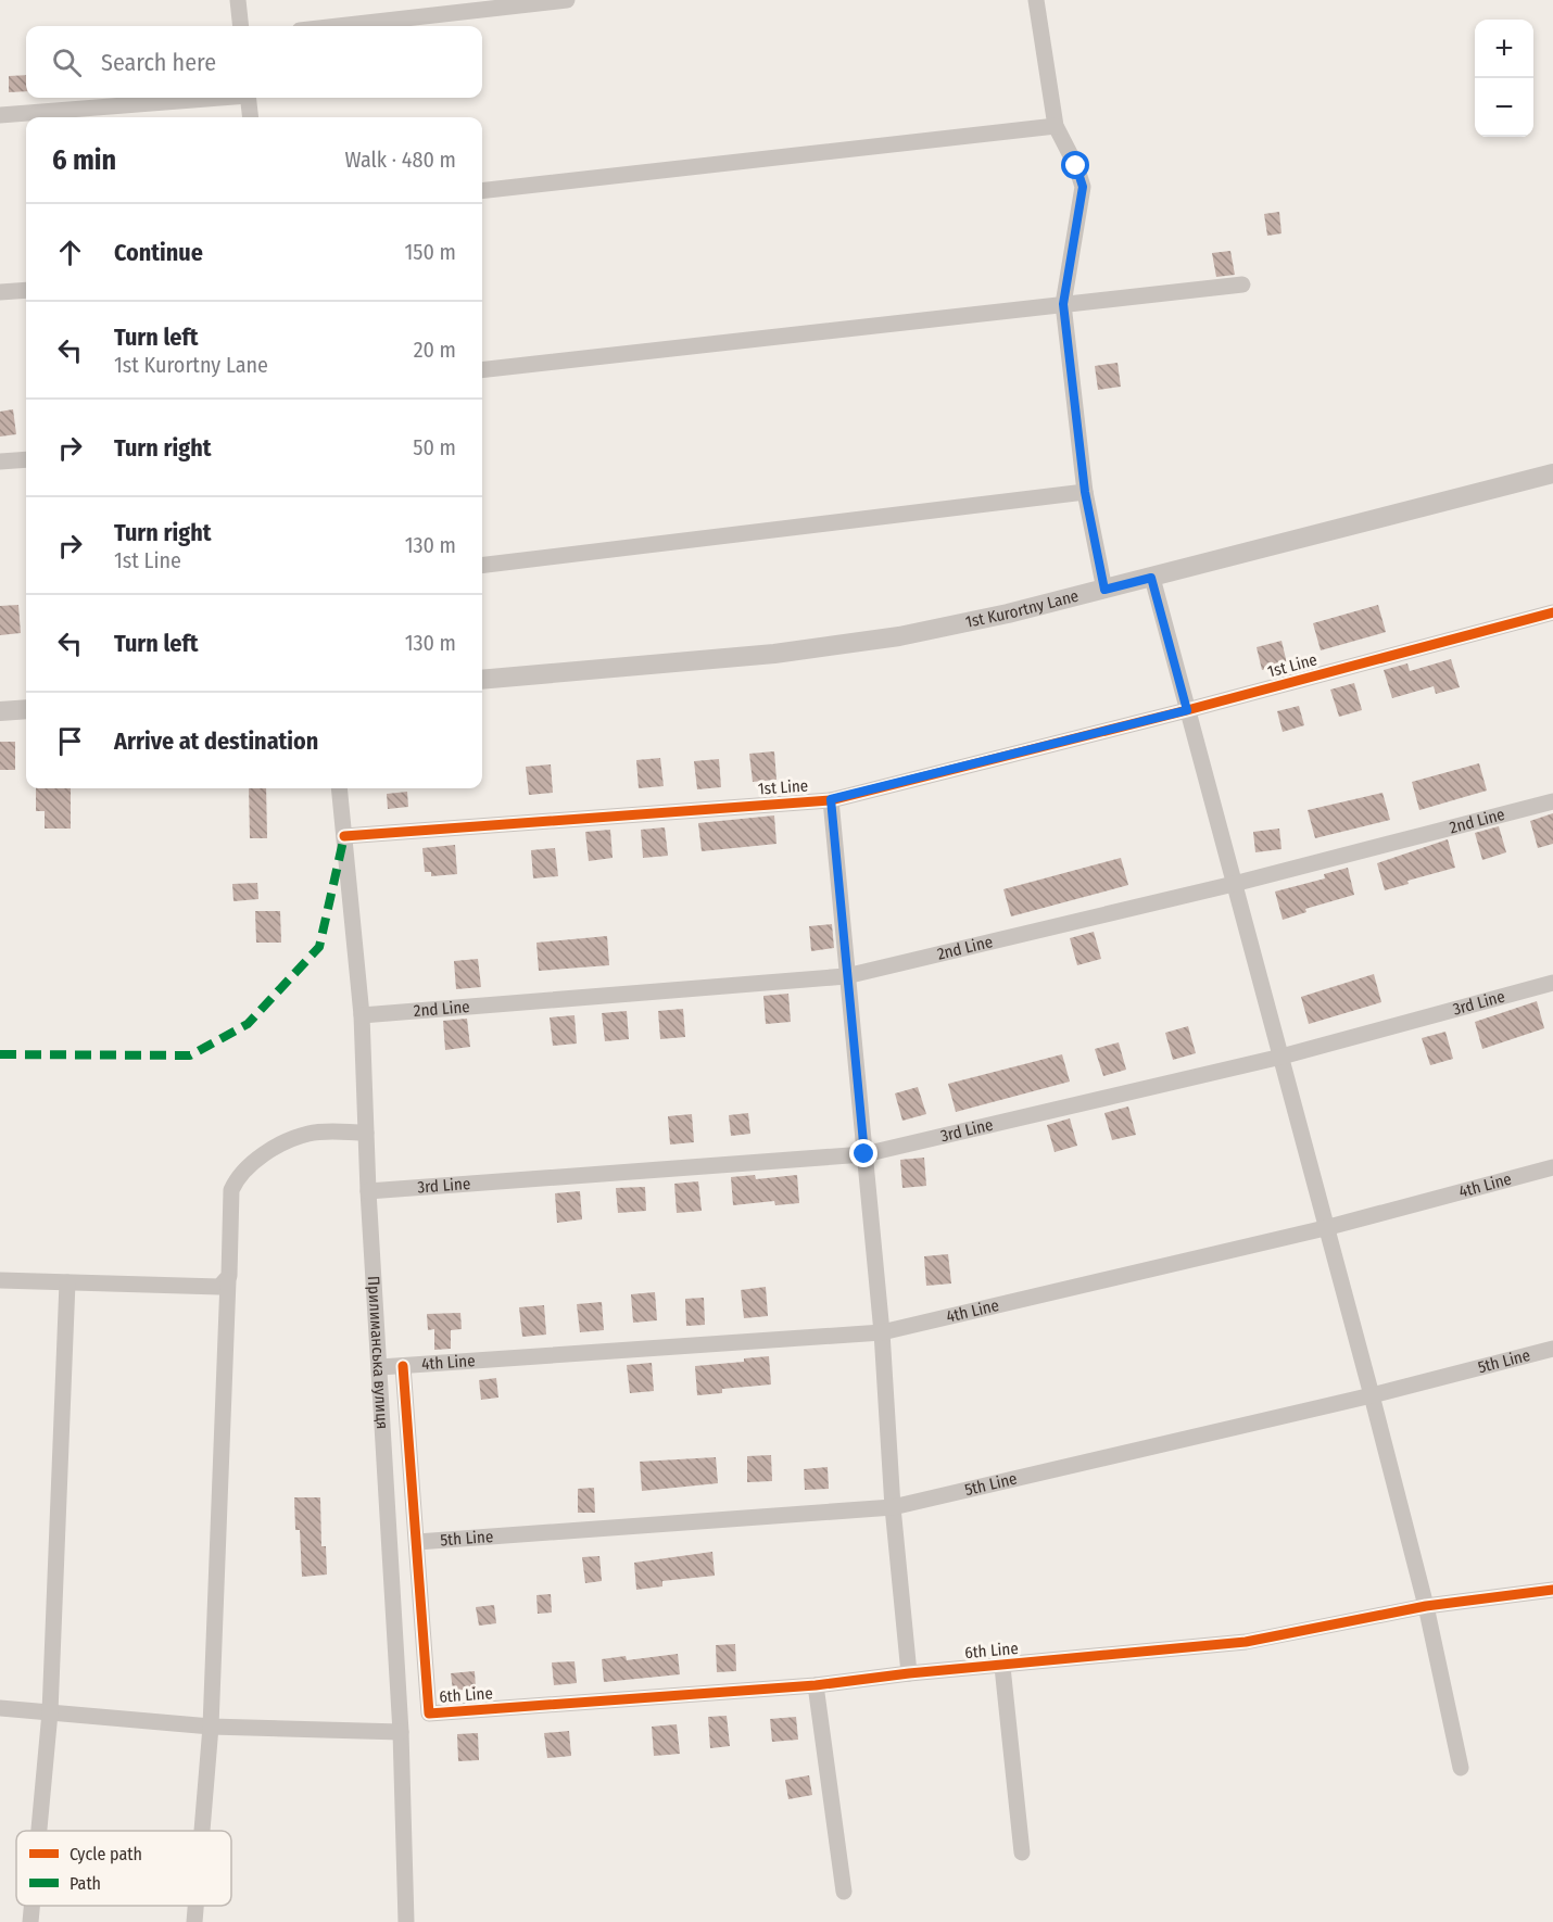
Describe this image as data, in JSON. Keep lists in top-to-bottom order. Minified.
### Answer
{"streets":{"street":["1st Kurortny Lane","1st Line","2nd Line","3rd Line","4th Line","Прилиманська вулиця","5th Line","6th Line"]},"crossings":[["1st Line","Прилиманська вулиця"],["2nd Line","Прилиманська вулиця"],["3rd Line","Прилиманська вулиця"],["4th Line","Прилиманська вулиця"],["5th Line","6th Line"]],"legend":["Cycle path","Path"],"page":{"map_buttons":["+","−"],"search":"Search here","heading":["6 min","Walk · 480 m"],"list":[["Continue","150 m"],["Turn left","1st Kurortny Lane","20 m"],["Turn right","50 m"],["Turn right","1st Line","130 m"],["Turn left","130 m"],"Arrive at destination"]}}
